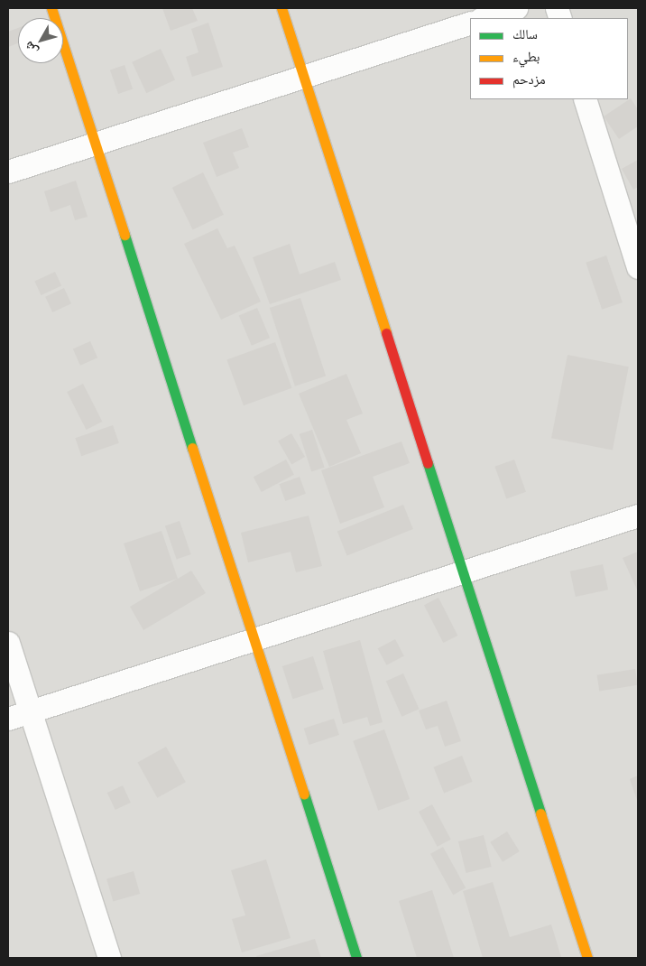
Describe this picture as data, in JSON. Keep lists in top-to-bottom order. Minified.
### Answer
{"legend":["سالك","بطيء","مزدحم"],"north":"bottom left"}
